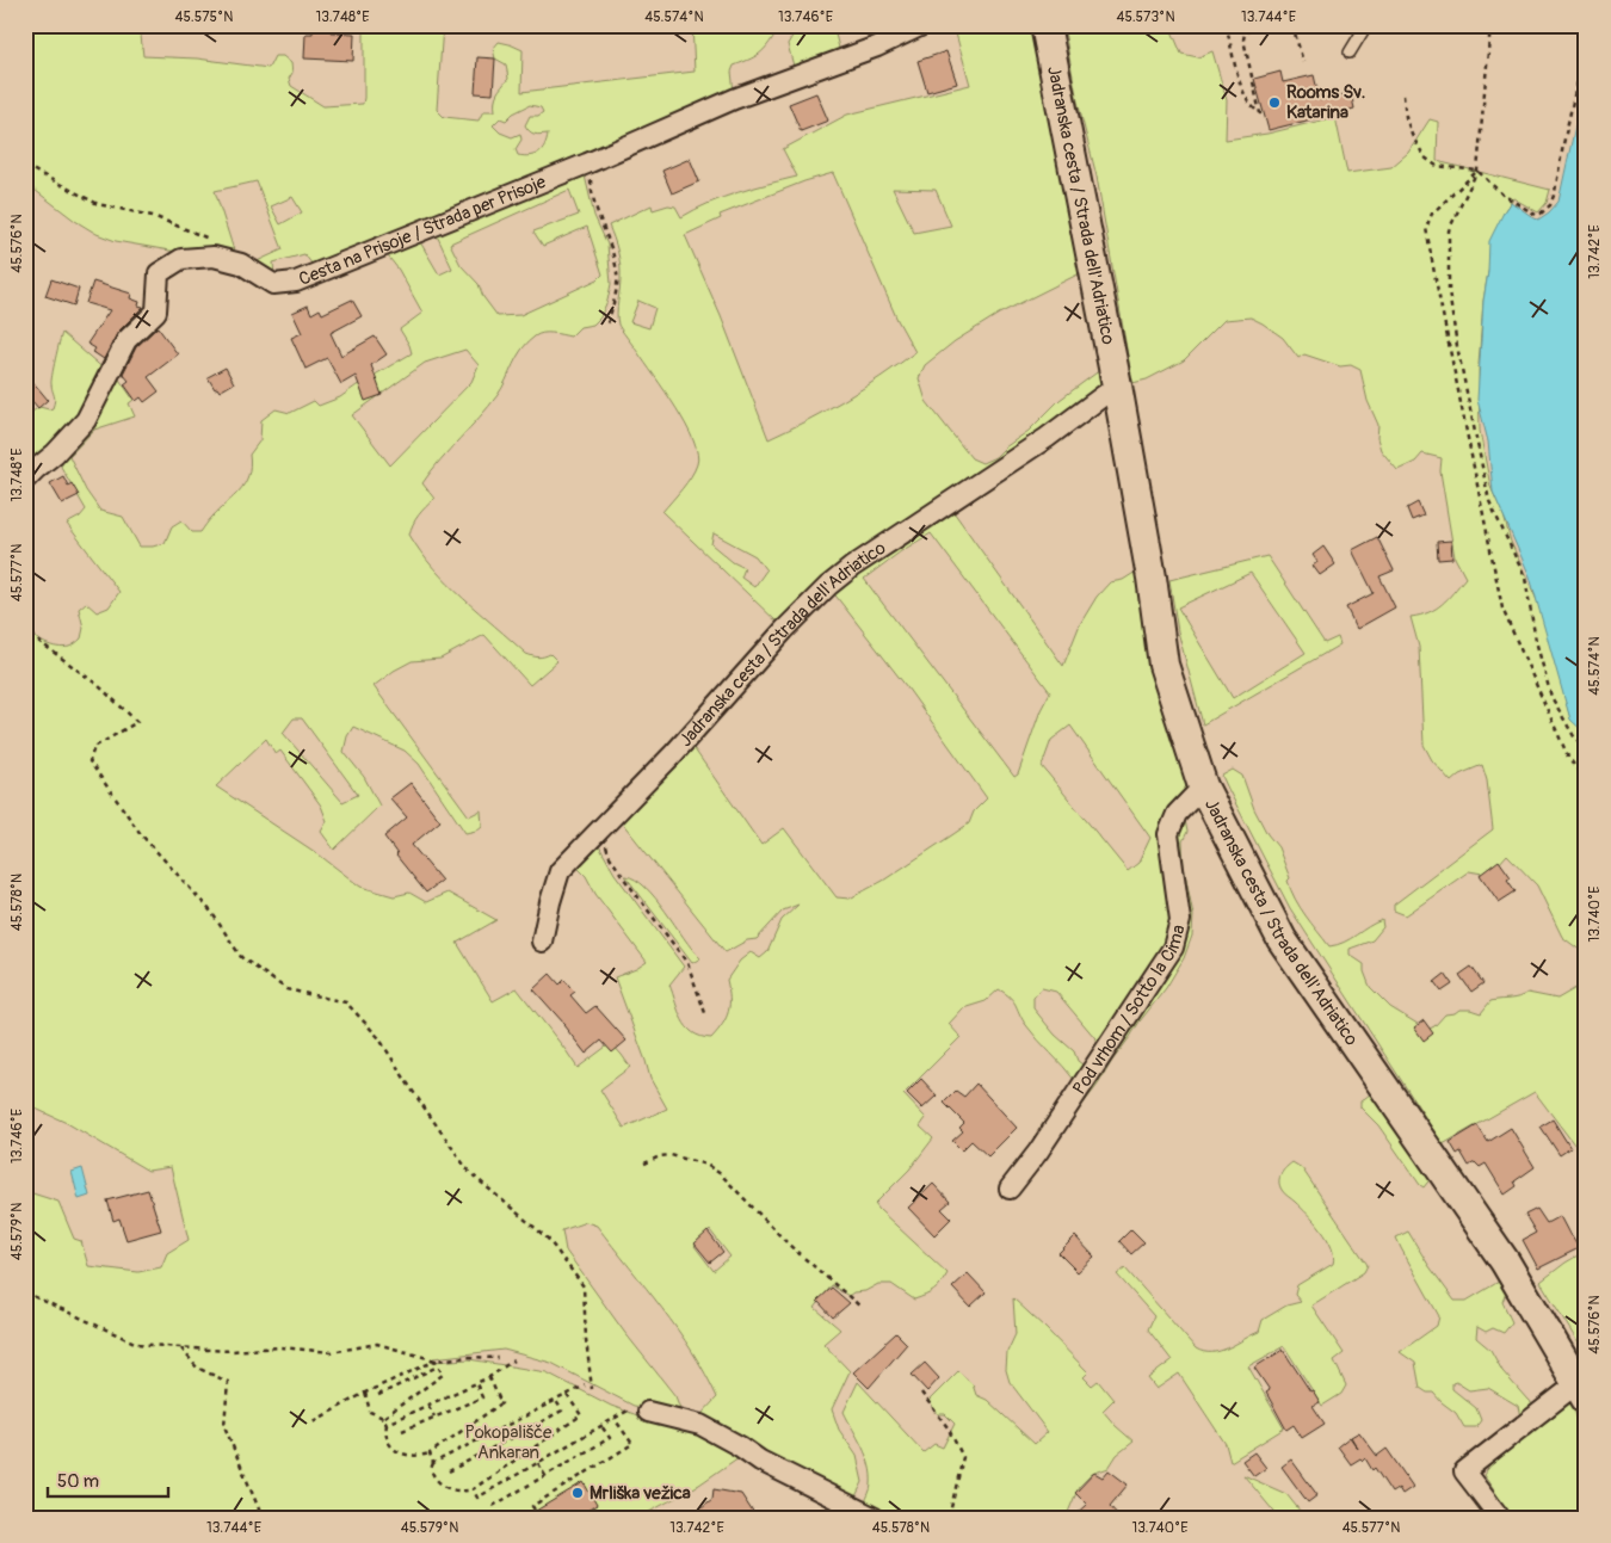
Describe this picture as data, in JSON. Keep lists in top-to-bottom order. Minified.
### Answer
{"streets":{"main road":["Jadranska cesta / Strada dell'Adriatico"],"street":["Cesta na Prisoje / Strada per Prisoje","Pod vrhom / Sotto la Cima"]},"crossings":[["Jadranska cesta / Strada dell'Adriatico","Pod vrhom / Sotto la Cima"]],"parks":["Pokopališče Ankaran"],"places":["Rooms Sv. Katarina","Mrliška vežica"],"scale_bar":"50 m","coordinates":["45.575°N","13.748°E","45.574°N","13.746°E","45.573°N","13.744°E","45.576°N","13.742°E","45.577°N","45.578°N","13.740°E","45.579°N"]}
